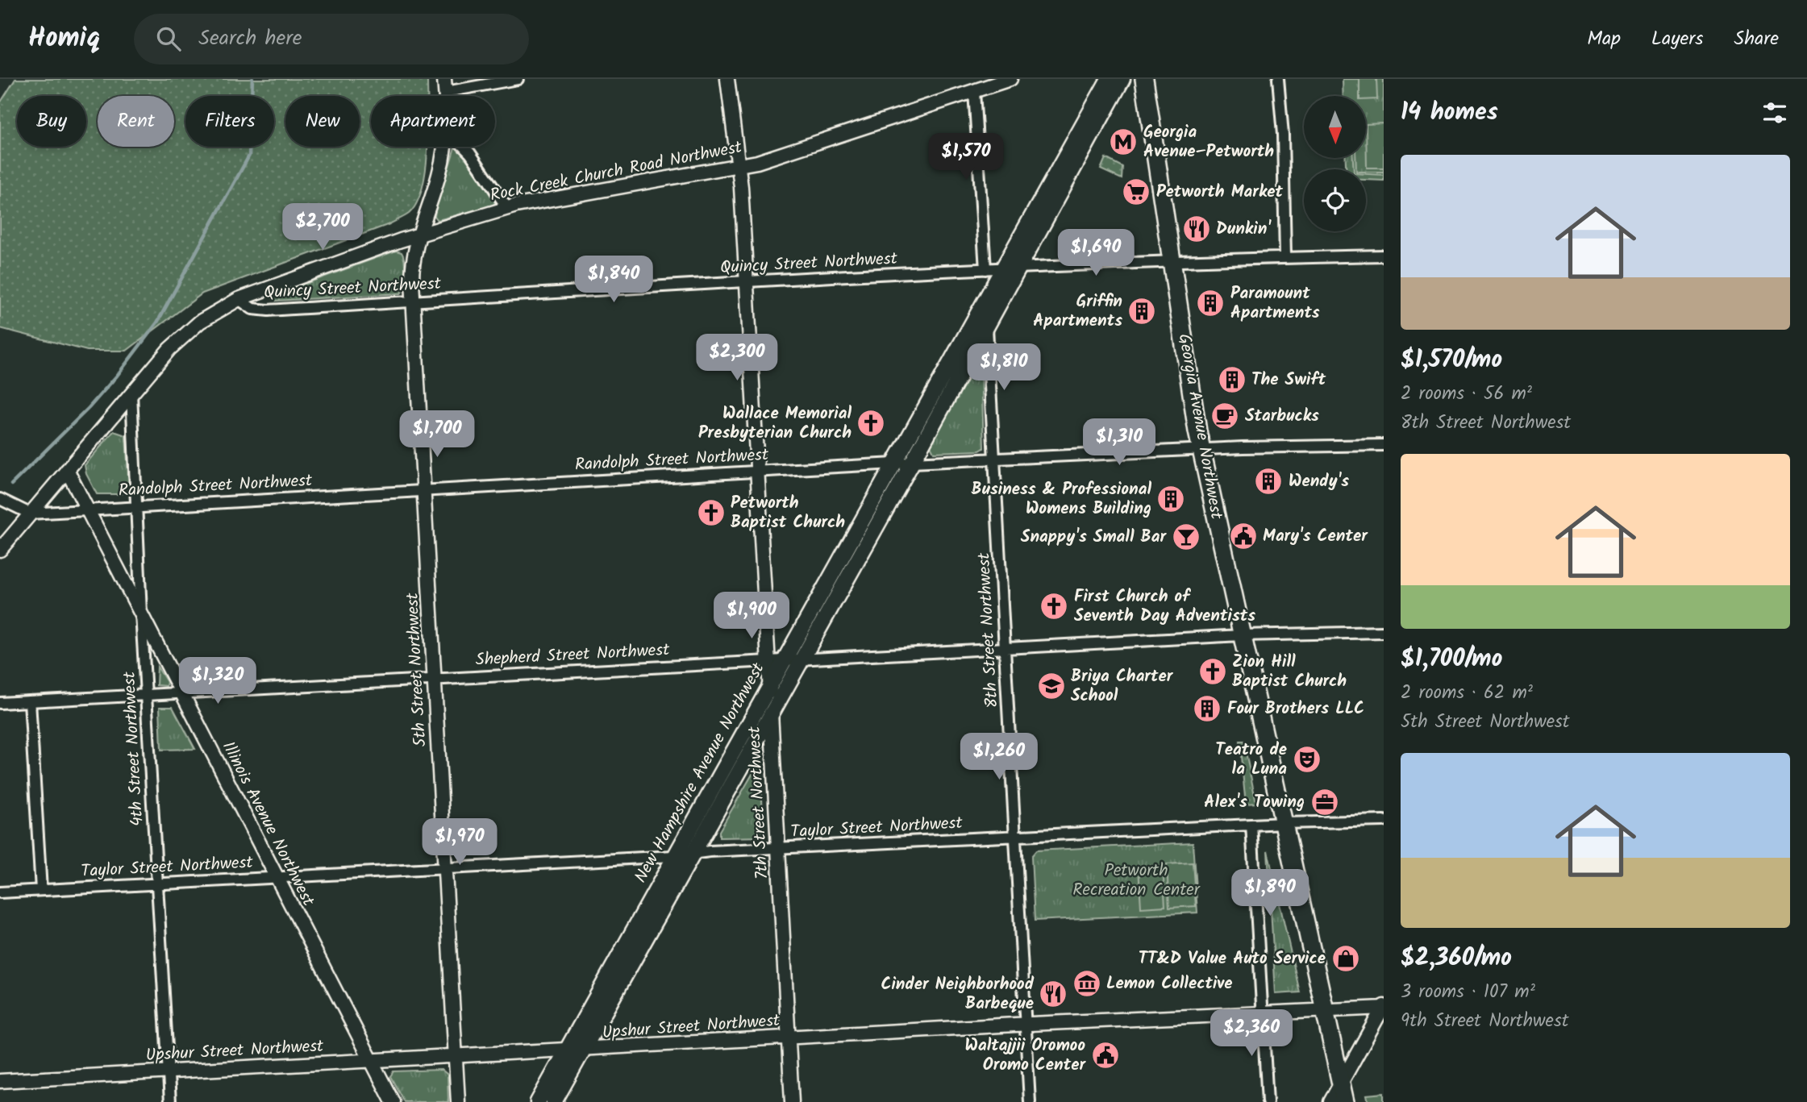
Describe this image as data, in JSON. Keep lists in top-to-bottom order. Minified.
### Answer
{"streets":{"highway":["Georgia Avenue Northwest"],"main road":["New Hampshire Avenue Northwest"],"street":["Rock Creek Church Road Northwest","Quincy Street Northwest","Randolph Street Northwest","8th Street Northwest","Shepherd Street Northwest","5th Street Northwest","4th Street Northwest","7th Street Northwest","Illinois Avenue Northwest","Taylor Street Northwest","Upshur Street Northwest"]},"crossings":[["Rock Creek Church Road Northwest","Quincy Street Northwest"],["Rock Creek Church Road Northwest","Randolph Street Northwest"],["Rock Creek Church Road Northwest","5th Street Northwest"],["Rock Creek Church Road Northwest","4th Street Northwest"],["Rock Creek Church Road Northwest","7th Street Northwest"],["Rock Creek Church Road Northwest","Illinois Avenue Northwest"],["Quincy Street Northwest","Georgia Avenue Northwest"],["Quincy Street Northwest","5th Street Northwest"],["Quincy Street Northwest","New Hampshire Avenue Northwest"],["Quincy Street Northwest","7th Street Northwest"],["Georgia Avenue Northwest","Randolph Street Northwest"],["Georgia Avenue Northwest","Shepherd Street Northwest"],["Georgia Avenue Northwest","Taylor Street Northwest"],["Georgia Avenue Northwest","Upshur Street Northwest"],["Randolph Street Northwest","8th Street Northwest"],["Randolph Street Northwest","5th Street Northwest"],["Randolph Street Northwest","4th Street Northwest"],["Randolph Street Northwest","New Hampshire Avenue Northwest"],["Randolph Street Northwest","7th Street Northwest"],["Randolph Street Northwest","Illinois Avenue Northwest"],["8th Street Northwest","Shepherd Street Northwest"],["8th Street Northwest","New Hampshire Avenue Northwest"],["8th Street Northwest","Taylor Street Northwest"],["8th Street Northwest","Upshur Street Northwest"],["Shepherd Street Northwest","5th Street Northwest"],["Shepherd Street Northwest","4th Street Northwest"],["Shepherd Street Northwest","New Hampshire Avenue Northwest"],["Shepherd Street Northwest","7th Street Northwest"],["Shepherd Street Northwest","Illinois Avenue Northwest"],["5th Street Northwest","Taylor Street Northwest"],["5th Street Northwest","Upshur Street Northwest"],["4th Street Northwest","Illinois Avenue Northwest"],["4th Street Northwest","Taylor Street Northwest"],["4th Street Northwest","Upshur Street Northwest"],["New Hampshire Avenue Northwest","7th Street Northwest"],["New Hampshire Avenue Northwest","Taylor Street Northwest"],["New Hampshire Avenue Northwest","Upshur Street Northwest"],["7th Street Northwest","Taylor Street Northwest"],["7th Street Northwest","Upshur Street Northwest"],["Illinois Avenue Northwest","Taylor Street Northwest"],["Illinois Avenue Northwest","Upshur Street Northwest"]],"parks":["Petworth Recreation Center"],"places":{"metro station":["Georgia Avenue–Petworth"],"supermarket":["Petworth Market"],"restaurant":["Dunkin'","Cinder Neighborhood Barbeque"],"building":["Paramount Apartments","Griffin Apartments","The Swift","Wendy's","Business & Professional Womens Building","Four Brothers LLC"],"cafe":["Starbucks"],"church":["Wallace Memorial Presbyterian Church","Petworth Baptist Church","First Church of Seventh Day Adventists","Zion Hill Baptist Church"],"public building":["Mary's Center","Waltajjii Oromoo Oromo Center"],"bar":["Snappy's Small Bar"],"school or university":["Briya Charter School"],"theatre":["Teatro de la Luna"],"office":["Alex's Towing"],"shop":["TT&D Value Auto Service"],"museum":["Lemon Collective"]},"north":"bottom","page":{"header":"Homiq","search":"Search here","nav":["Map","Layers","Share"],"heading":"14 homes","chip":["Buy","Rent","Filters","New","Apartment"],"price":["$1,570","$2,700","$1,690","$1,840","$2,300","$1,810","$1,700","$1,310","$1,900","$1,320","$1,260","$1,970","$1,890","$2,360"],"list":[{"name":"$1,570/mo","note":"2 rooms · 56 m² · 8th Street Northwest"},{"name":"$1,700/mo","note":"2 rooms · 62 m² · 5th Street Northwest"},{"name":"$2,360/mo","note":"3 rooms · 107 m² · 9th Street Northwest"}]}}
